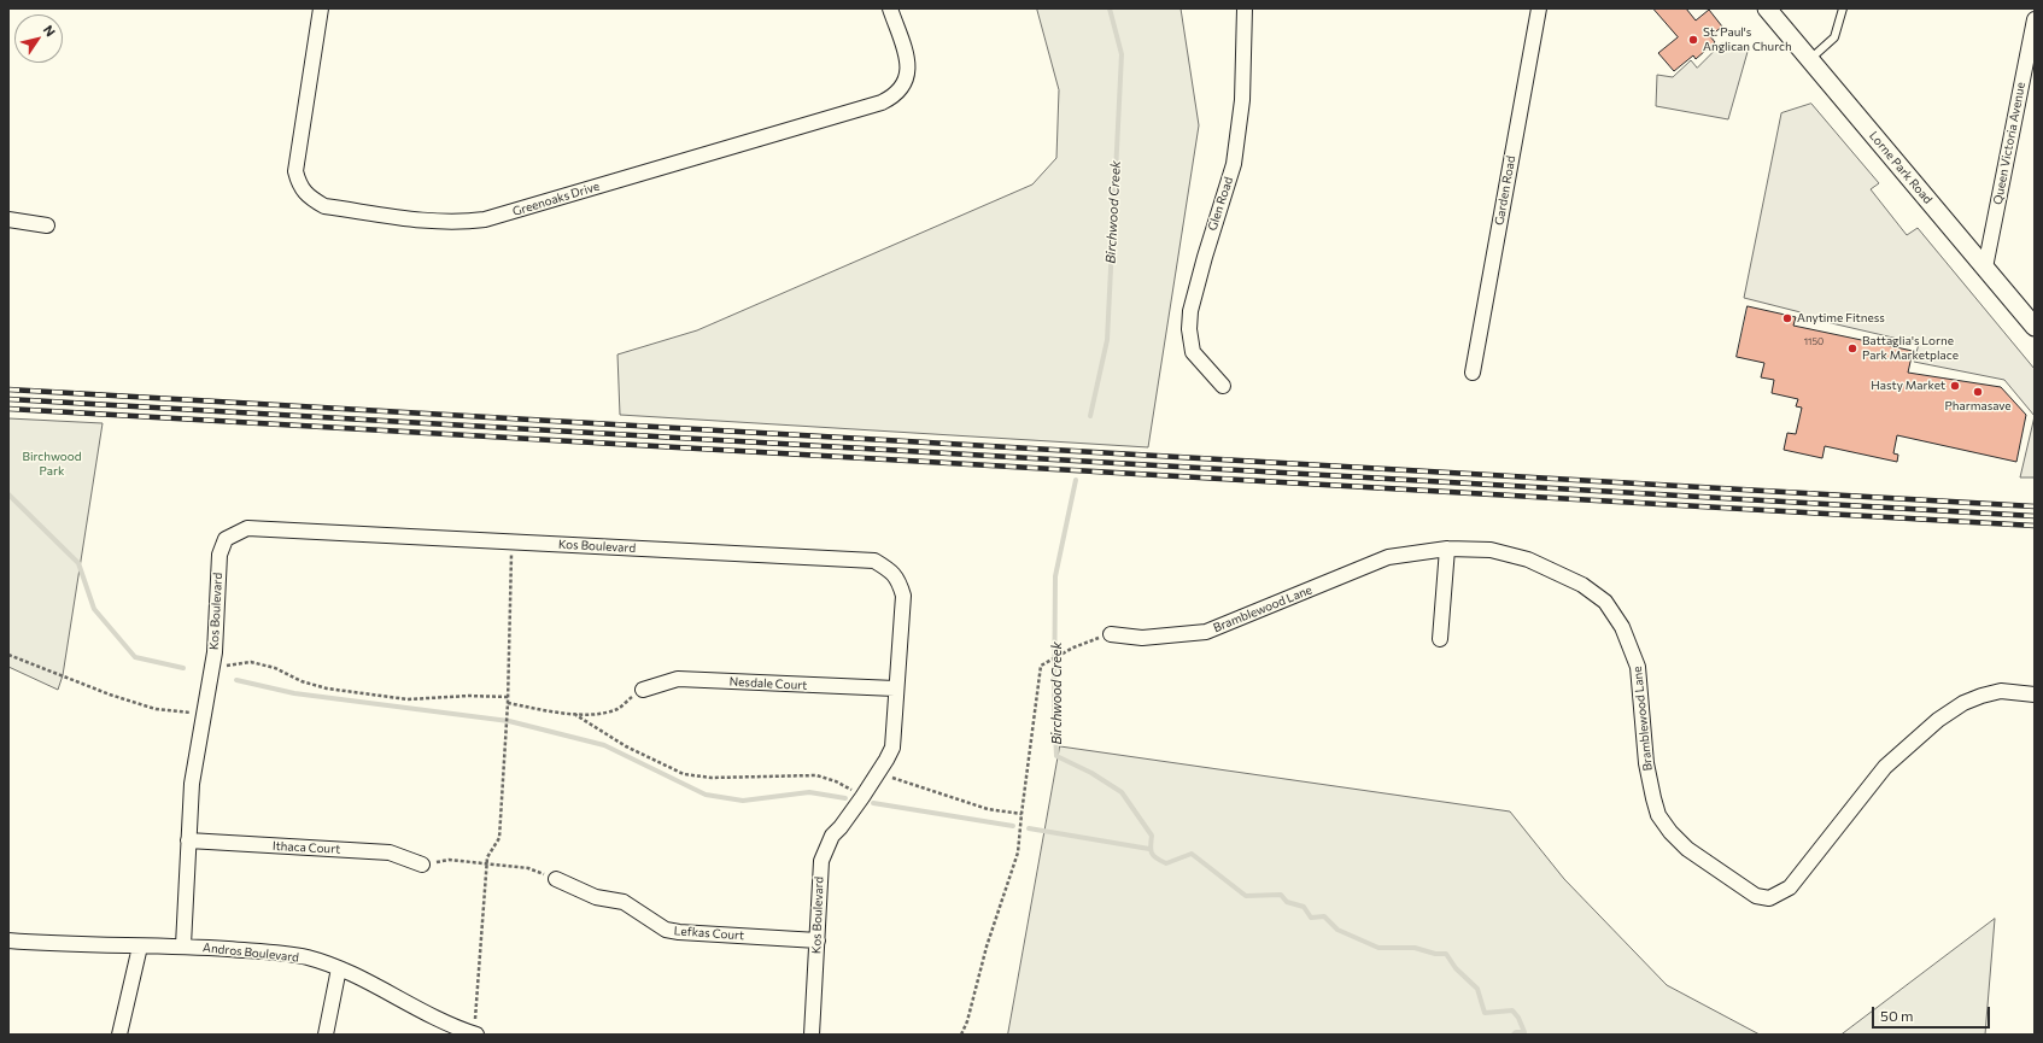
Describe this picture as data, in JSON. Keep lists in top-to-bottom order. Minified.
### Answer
{"streets":{"street":["Queen Victoria Avenue","Lorne Park Road","Garden Road","Greenoaks Drive","Glen Road","Kos Boulevard","Bramblewood Lane","Nesdale Court","Ithaca Court","Lefkas Court","Andros Boulevard"]},"crossings":[["Queen Victoria Avenue","Lorne Park Road"],["Kos Boulevard","Nesdale Court"],["Kos Boulevard","Ithaca Court"],["Kos Boulevard","Lefkas Court"],["Kos Boulevard","Andros Boulevard"]],"water":["Birchwood Creek"],"parks":["Birchwood Park"],"places":["St. Paul's Anglican Church","Anytime Fitness","Battaglia's Lorne Park Marketplace","Hasty Market","Pharmasave"],"house_numbers":["1150"],"scale_bar":"50 m","north":"top right"}
